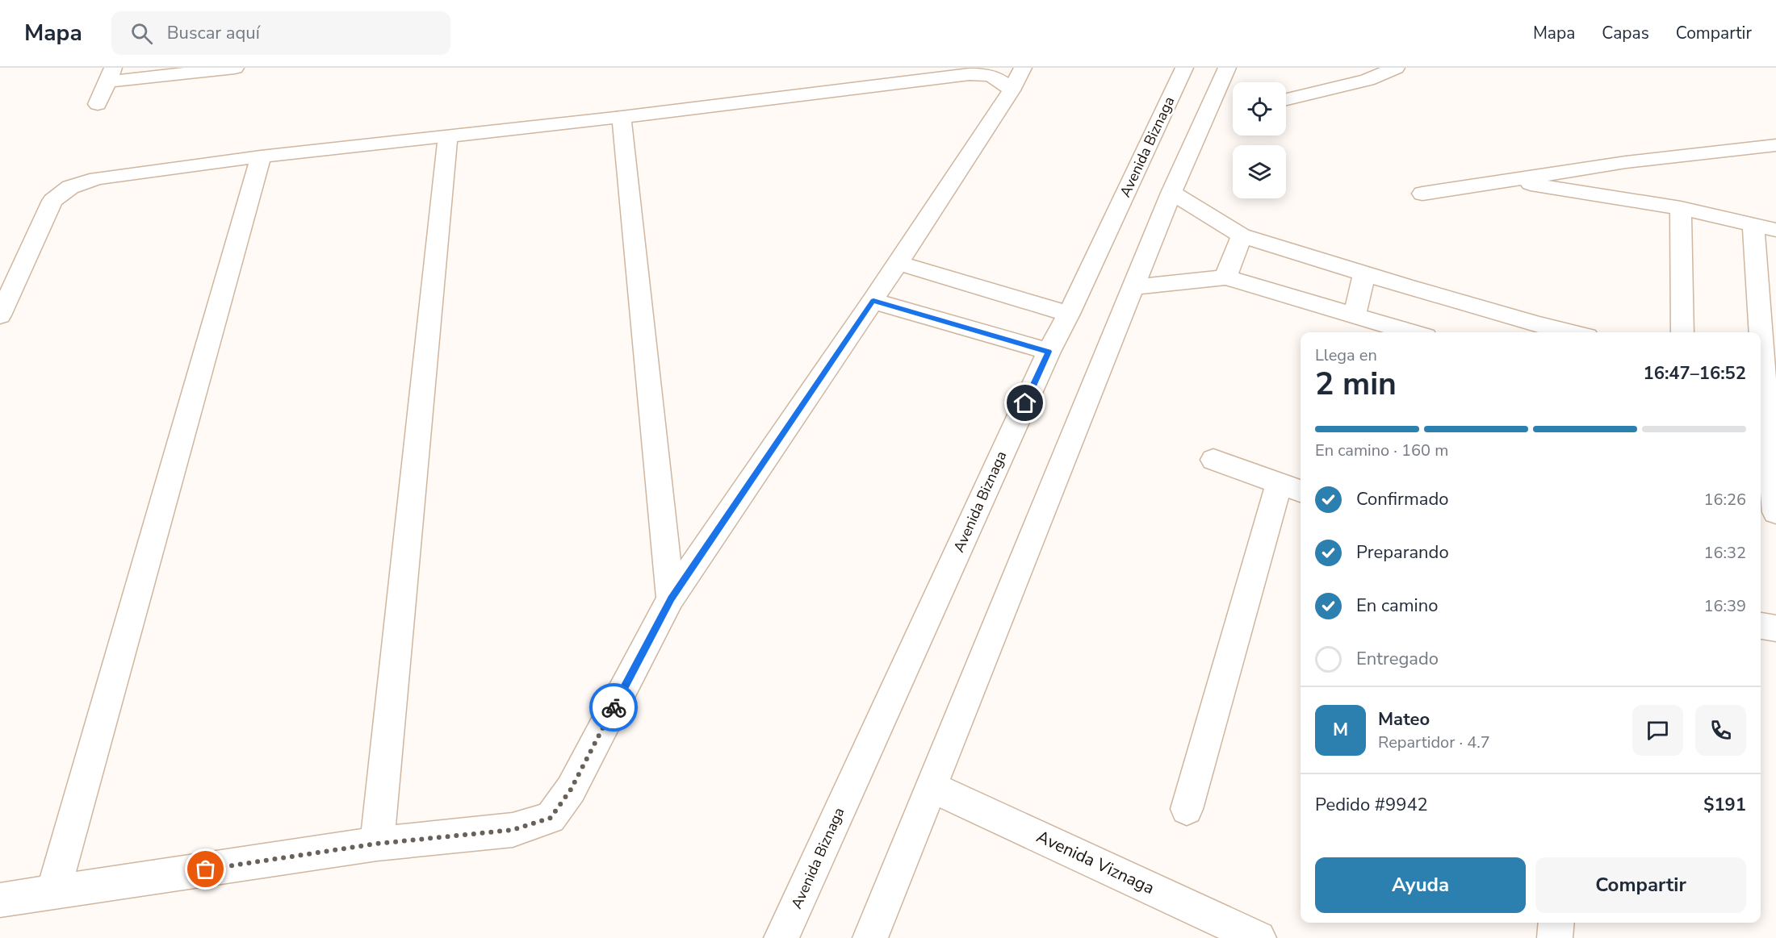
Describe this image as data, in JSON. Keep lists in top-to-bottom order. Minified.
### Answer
{"streets":{"street":["Avenida Biznaga","Avenida Viznaga"]},"page":{"header":"Mapa","search":"Buscar aquí","nav":["Mapa","Capas","Compartir"],"heading":["2 min","Llega en","16:47–16:52"],"panel":["Mateo","Repartidor · 4.7","Pedido #9942","$191"],"bar":"En camino · 160 m","list":[["Confirmado","16:26"],["Preparando","16:32"],["En camino","16:39"],"Entregado"],"round":"M","buttons":["Ayuda","Compartir"]}}
